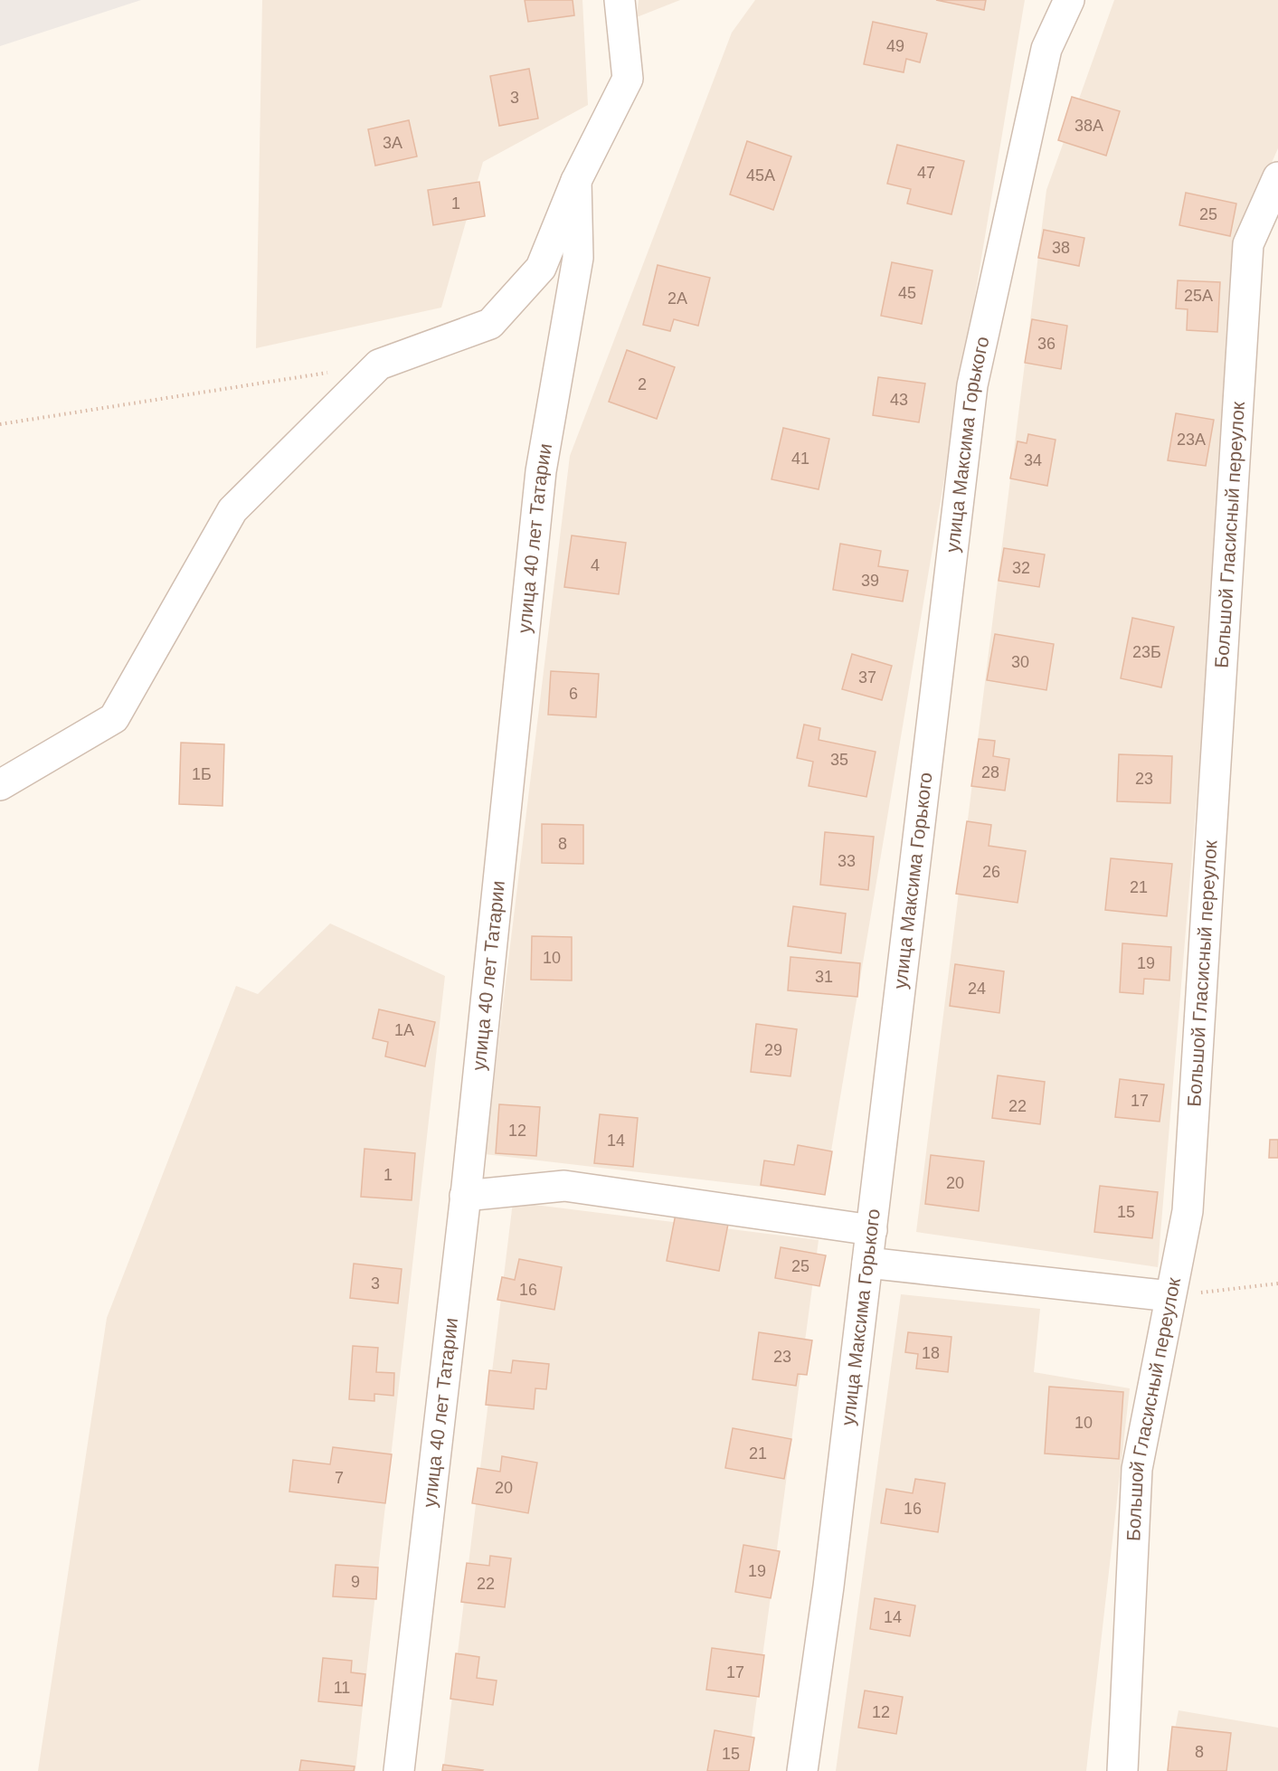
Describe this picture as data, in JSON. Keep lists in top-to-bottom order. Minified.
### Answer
{"streets":{"street":["улица Максима Горького","Большой Гласисный переулок","улица 40 лет Татарии"]},"house_numbers":["49","3","38А","3А","47","45А","1","25","38","45","25А","2А","36","2","43","23А","41","34","4","32","39","23Б","30","37","6","35","28","1Б","23","8","33","26","21","10","19","31","24","1А","29","17","22","12","14","1","20","15","25","3","16","18","23","10","21","7","20","16","19","9","22","14","17","11","12","8","15"]}
